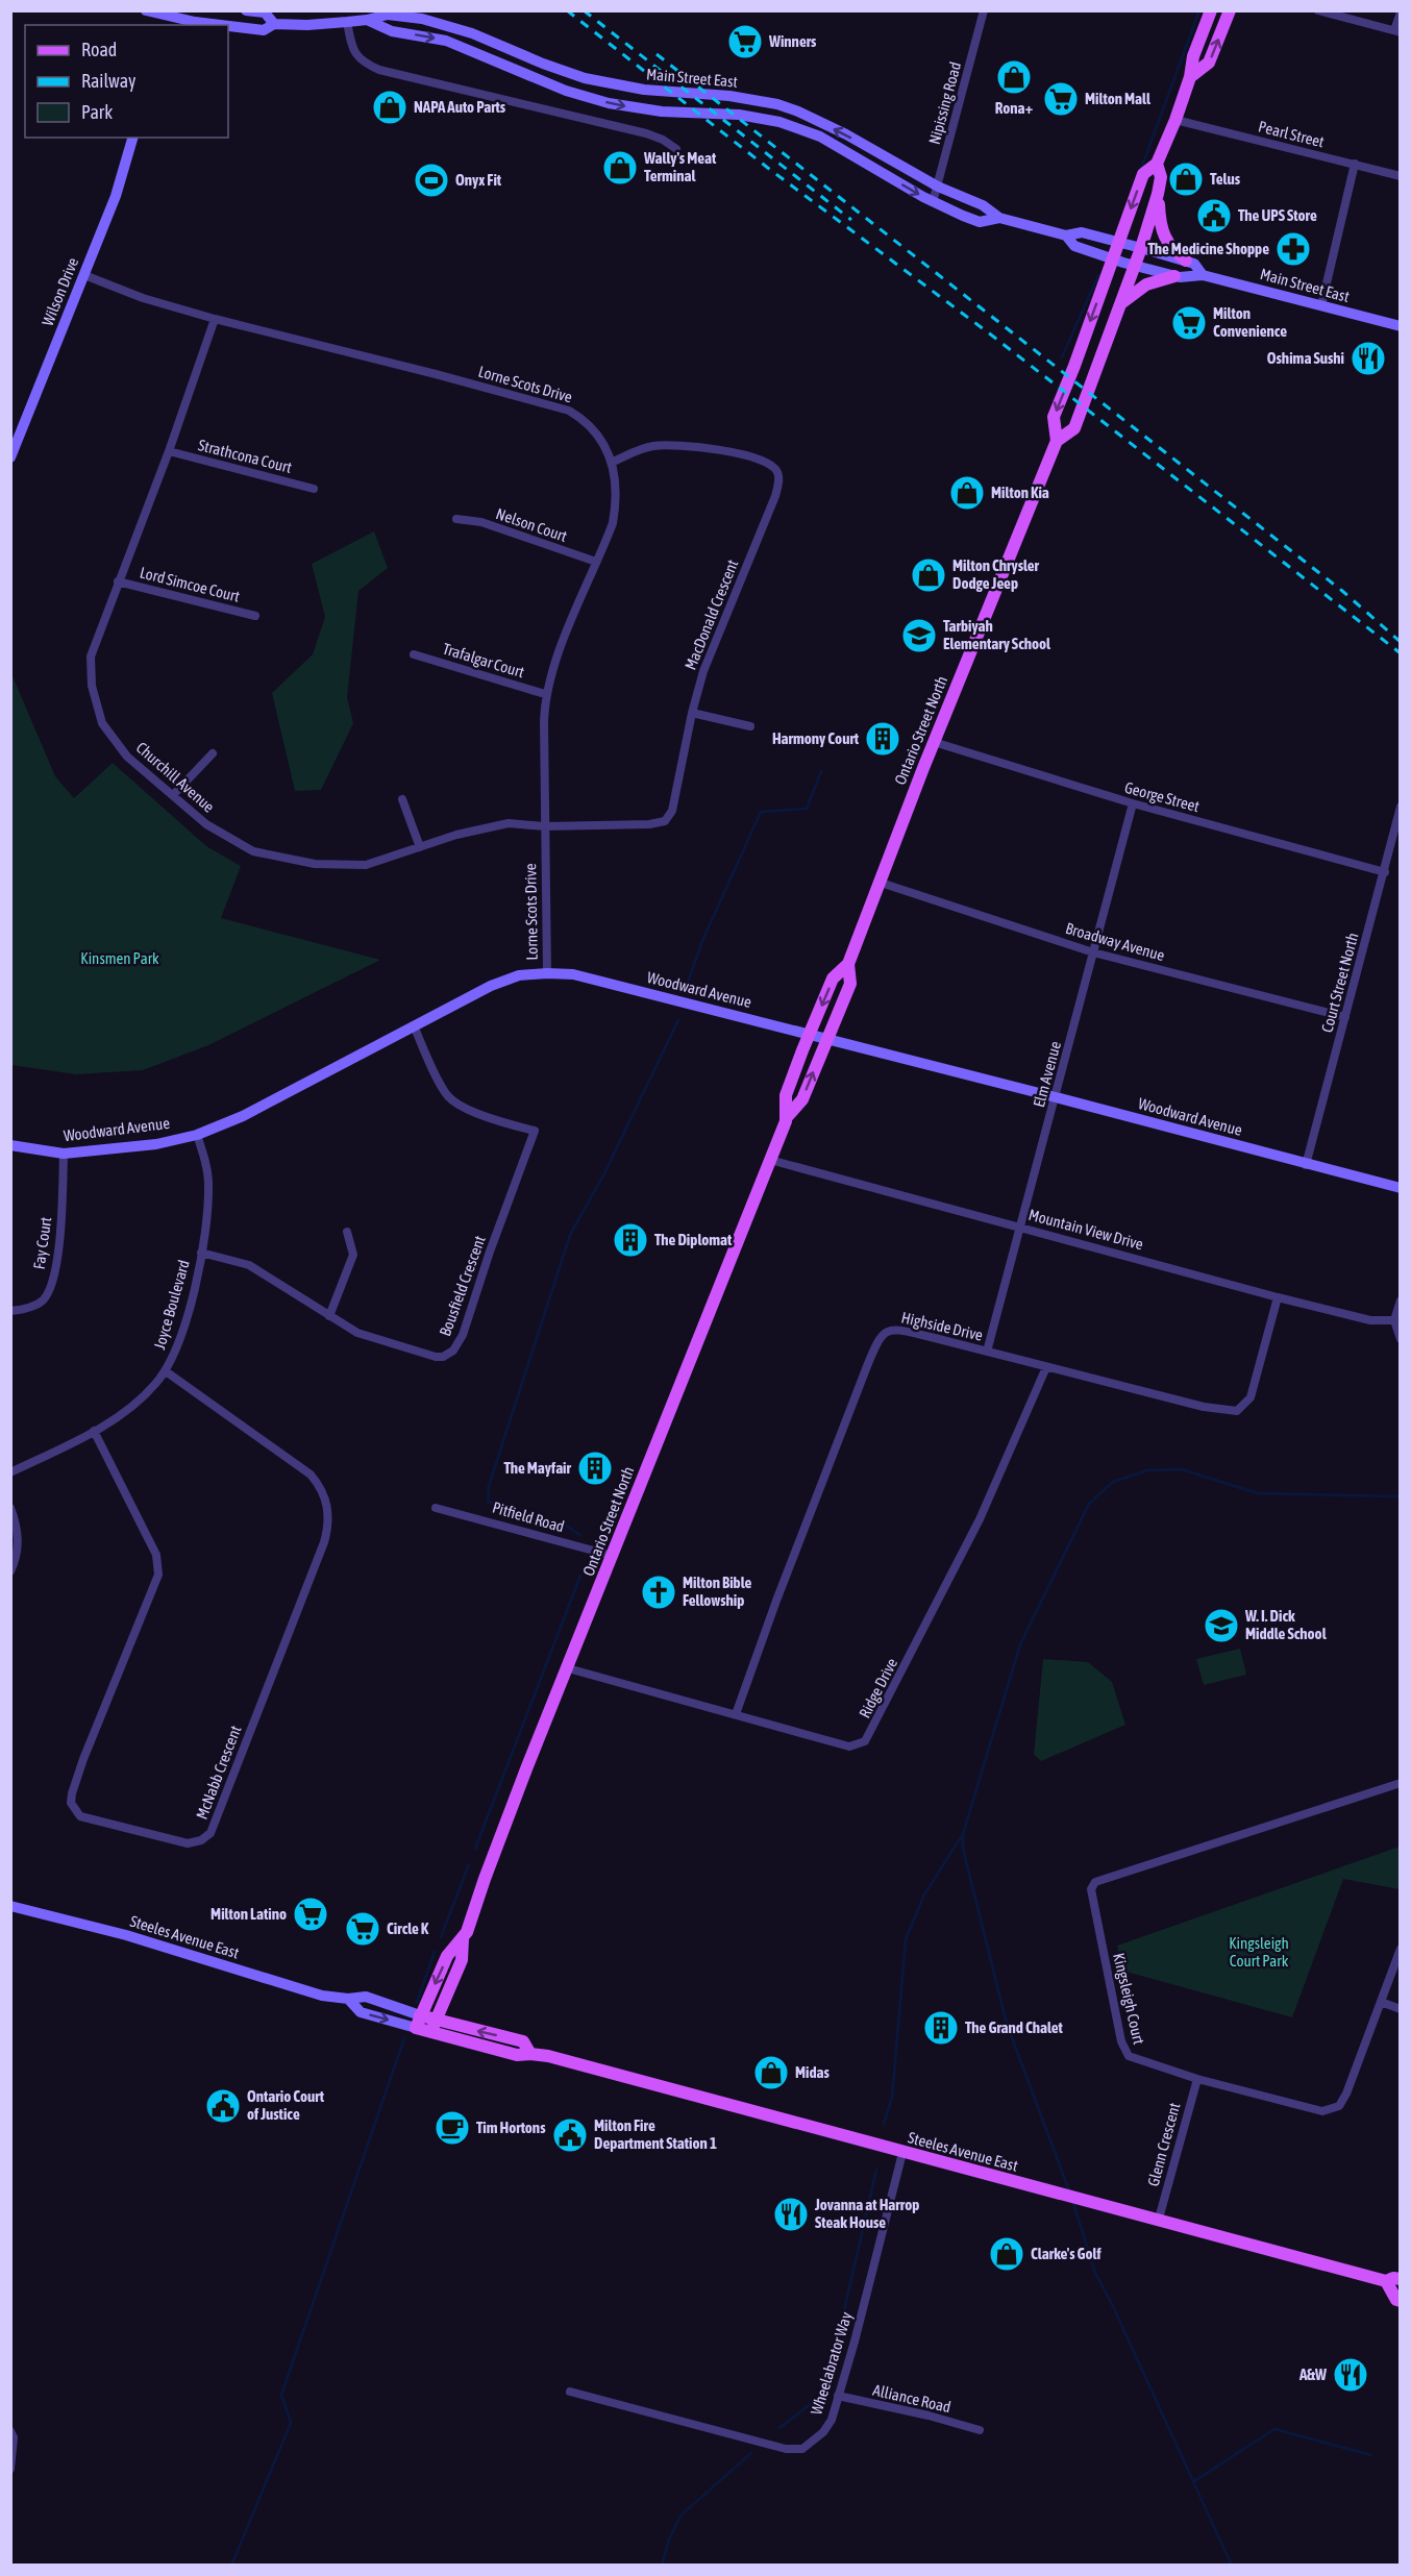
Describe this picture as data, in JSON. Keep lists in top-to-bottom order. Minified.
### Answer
{"streets":{"main road":["Main Street East","Wilson Drive","Ontario Street North","Woodward Avenue","Steeles Avenue East"],"street":["Nipissing Road","Pearl Street","Lorne Scots Drive","Strathcona Court","Nelson Court","Lord Simcoe Court","MacDonald Crescent","Trafalgar Court","Churchill Avenue","George Street","Broadway Avenue","Court Street North","Elm Avenue","Mountain View Drive","Fay Court","Bousfield Crescent","Joyce Boulevard","Highside Drive","Pitfield Road","Ridge Drive","McNabb Crescent","Kingsleigh Court","Glenn Crescent","Wheelabrator Way","Alliance Road"]},"crossings":[["Main Street East","Nipissing Road"],["Main Street East","Ontario Street North"],["Wilson Drive","Lorne Scots Drive"],["Lorne Scots Drive","Nelson Court"],["Lorne Scots Drive","MacDonald Crescent"],["Lorne Scots Drive","Trafalgar Court"],["Lorne Scots Drive","Churchill Avenue"],["Lorne Scots Drive","Woodward Avenue"],["Strathcona Court","Churchill Avenue"],["Lord Simcoe Court","Churchill Avenue"],["MacDonald Crescent","Churchill Avenue"],["Ontario Street North","George Street"],["Ontario Street North","Broadway Avenue"],["Ontario Street North","Woodward Avenue"],["Ontario Street North","Mountain View Drive"],["Ontario Street North","Pitfield Road"],["Ontario Street North","Ridge Drive"],["Ontario Street North","Steeles Avenue East"],["George Street","Court Street North"],["George Street","Elm Avenue"],["Broadway Avenue","Court Street North"],["Broadway Avenue","Elm Avenue"],["Court Street North","Woodward Avenue"],["Woodward Avenue","Elm Avenue"],["Woodward Avenue","Fay Court"],["Woodward Avenue","Bousfield Crescent"],["Woodward Avenue","Joyce Boulevard"],["Elm Avenue","Mountain View Drive"],["Elm Avenue","Highside Drive"],["Mountain View Drive","Highside Drive"],["Bousfield Crescent","Joyce Boulevard"],["Joyce Boulevard","McNabb Crescent"],["Highside Drive","Ridge Drive"],["Steeles Avenue East","Glenn Crescent"],["Steeles Avenue East","Wheelabrator Way"],["Kingsleigh Court","Glenn Crescent"],["Wheelabrator Way","Alliance Road"]],"parks":["Kinsmen Park","Kingsleigh Court Park"],"places":{"supermarket":["Winners","Milton Mall","Milton Convenience","Milton Latino","Circle K"],"shop":["Rona+","NAPA Auto Parts","Wally's Meat Terminal","Telus","Milton Kia","Milton Chrysler Dodge Jeep","Midas","Clarke's Golf"],"sports":["Onyx Fit"],"public building":["The UPS Store","Ontario Court of Justice","Milton Fire Department Station 1"],"pharmacy":["The Medicine Shoppe"],"restaurant":["Oshima Sushi","Jovanna at Harrop Steak House","A&W"],"school or university":["Tarbiyah Elementary School","W. I. Dick Middle School"],"building":["Harmony Court","The Diplomat","The Mayfair","The Grand Chalet"],"church":["Milton Bible Fellowship"],"cafe":["Tim Hortons"]},"legend":["Road","Railway","Park"]}
